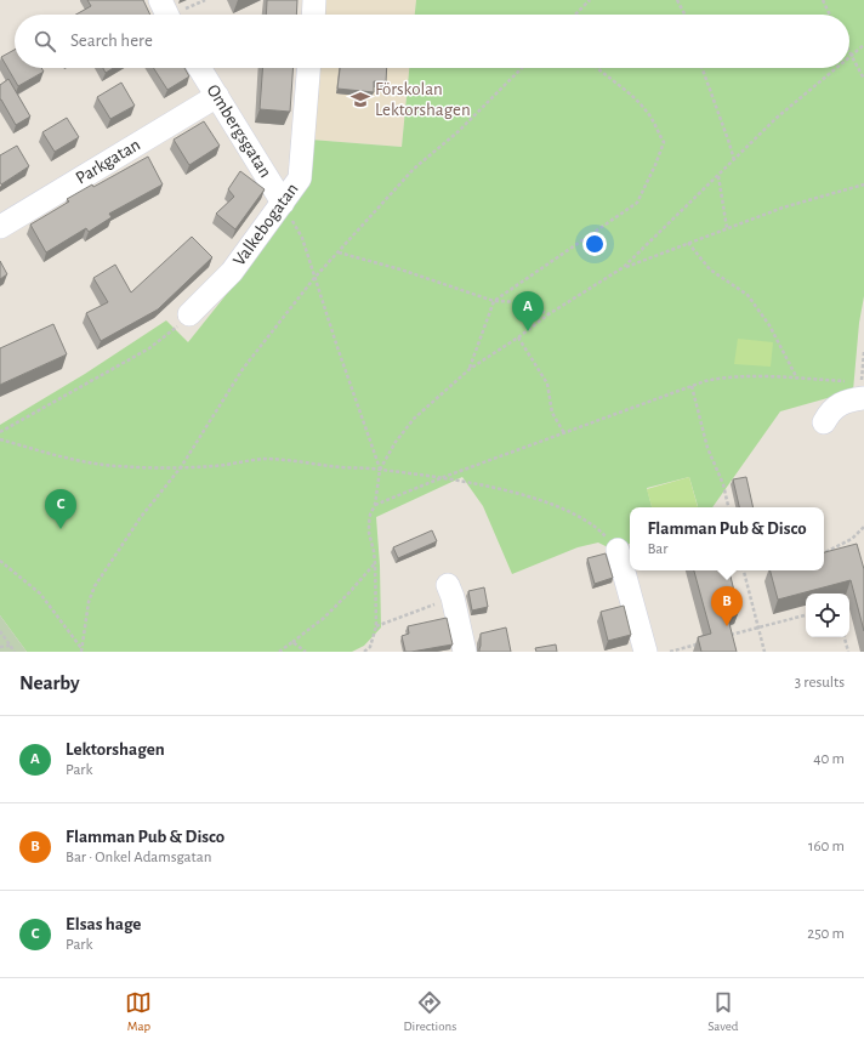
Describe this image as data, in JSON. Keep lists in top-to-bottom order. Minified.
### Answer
{"streets":{"street":["Ombergsgatan","Parkgatan","Valkebogatan"]},"crossings":[["Ombergsgatan","Parkgatan"],["Ombergsgatan","Valkebogatan"]],"places":{"school or university":["Förskolan Lektorshagen"]},"page":{"search":"Search here","pins":["A","C","B"],"popup":["Flamman Pub & Disco","Bar"],"heading":["Nearby","3 results"],"list":[{"mark":"A","name":"Lektorshagen","note":"Park","value":"40 m"},{"mark":"B","name":"Flamman Pub & Disco","note":"Bar · Onkel Adamsgatan","value":"160 m"},{"mark":"C","name":"Elsas hage","note":"Park","value":"250 m"}],"nav":["Map","Directions","Saved"]}}
